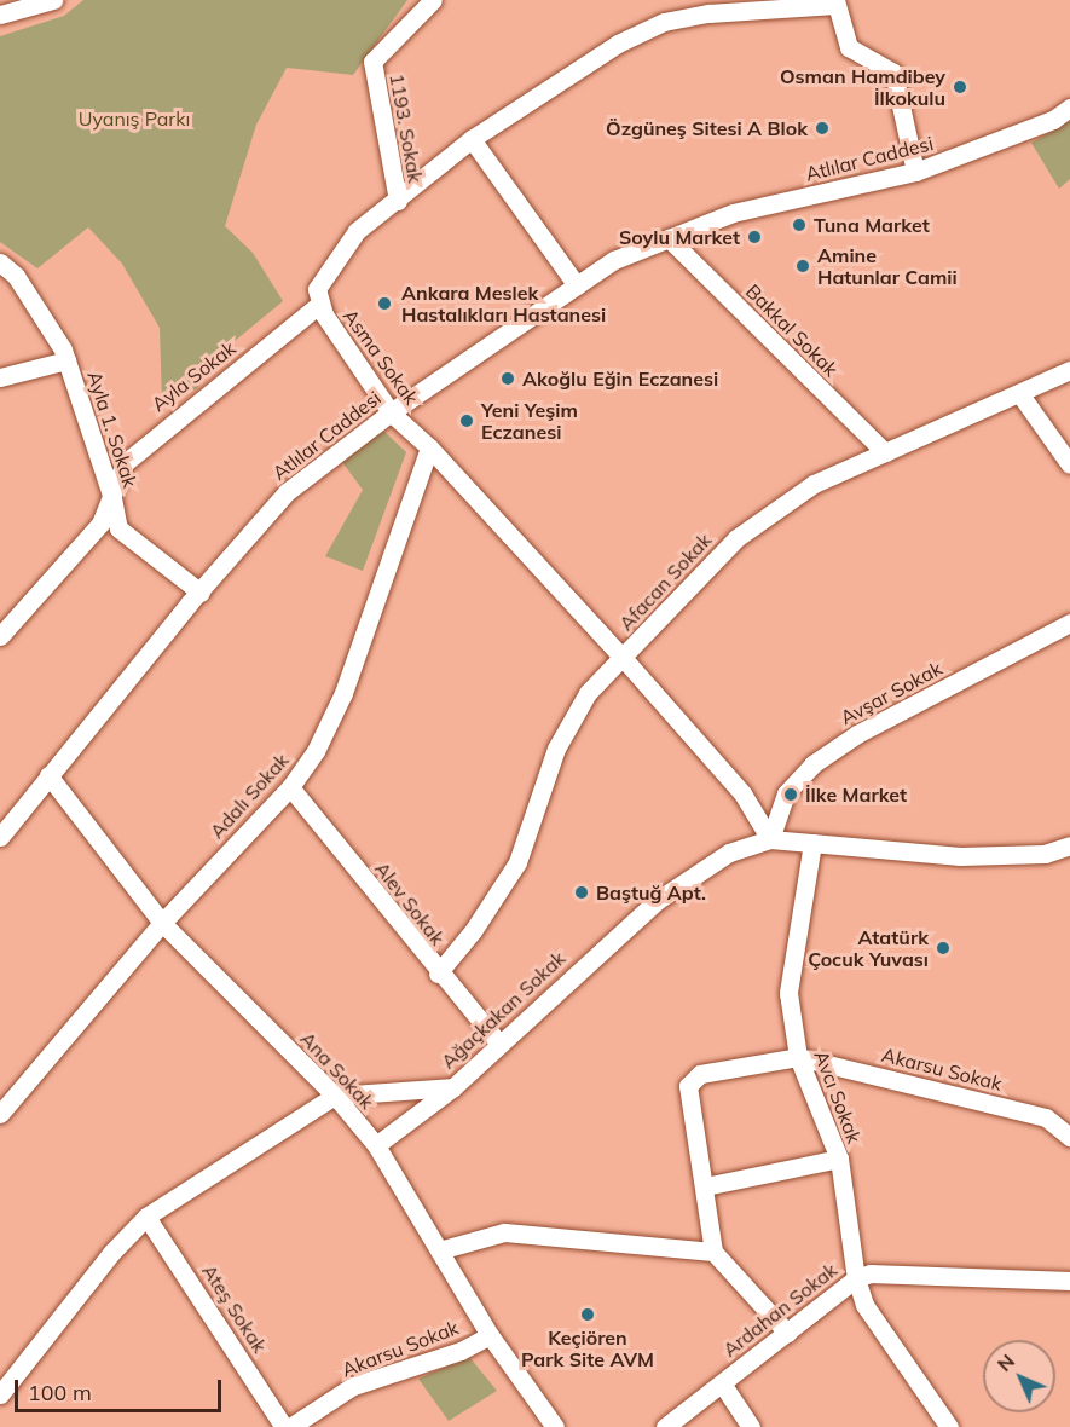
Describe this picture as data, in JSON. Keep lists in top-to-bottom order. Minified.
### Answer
{"streets":{"street":["1193. Sokak","Atlılar Caddesi","Bakkal Sokak","Asma Sokak","Ayla Sokak","Ayla 1. Sokak","Afacan Sokak","Avşar Sokak","Adalı Sokak","Alev Sokak","Ağaçkakan Sokak","Akarsu Sokak","Ana Sokak","Avcı Sokak","Ateş Sokak","Ardahan Sokak"]},"crossings":[["1193. Sokak","Asma Sokak"],["Atlılar Caddesi","Bakkal Sokak"],["Atlılar Caddesi","Asma Sokak"],["Atlılar Caddesi","Ayla 1. Sokak"],["Atlılar Caddesi","Ana Sokak"],["Bakkal Sokak","Afacan Sokak"],["Asma Sokak","Ayla Sokak"],["Asma Sokak","Afacan Sokak"],["Asma Sokak","Avşar Sokak"],["Asma Sokak","Adalı Sokak"],["Asma Sokak","Ağaçkakan Sokak"],["Ayla Sokak","Ayla 1. Sokak"],["Afacan Sokak","Alev Sokak"],["Avşar Sokak","Ağaçkakan Sokak"],["Adalı Sokak","Alev Sokak"],["Adalı Sokak","Ana Sokak"],["Alev Sokak","Ağaçkakan Sokak"],["Ağaçkakan Sokak","Ana Sokak"],["Ağaçkakan Sokak","Avcı Sokak"],["Ağaçkakan Sokak","Ateş Sokak"],["Akarsu Sokak","Ana Sokak"],["Akarsu Sokak","Avcı Sokak"],["Avcı Sokak","Ardahan Sokak"]],"parks":["Uyanış Parkı"],"places":["Osman Hamdibey İlkokulu","Özgüneş Sitesi A Blok","Tuna Market","Soylu Market","Amine Hatunlar Camii","Ankara Meslek Hastalıkları Hastanesi","Akoğlu Eğin Eczanesi","Yeni Yeşim Eczanesi","İlke Market","Baştuğ Apt.","Atatürk Çocuk Yuvası","Keçiören Park Site AVM"],"scale_bar":"100 m","north":"top left"}
